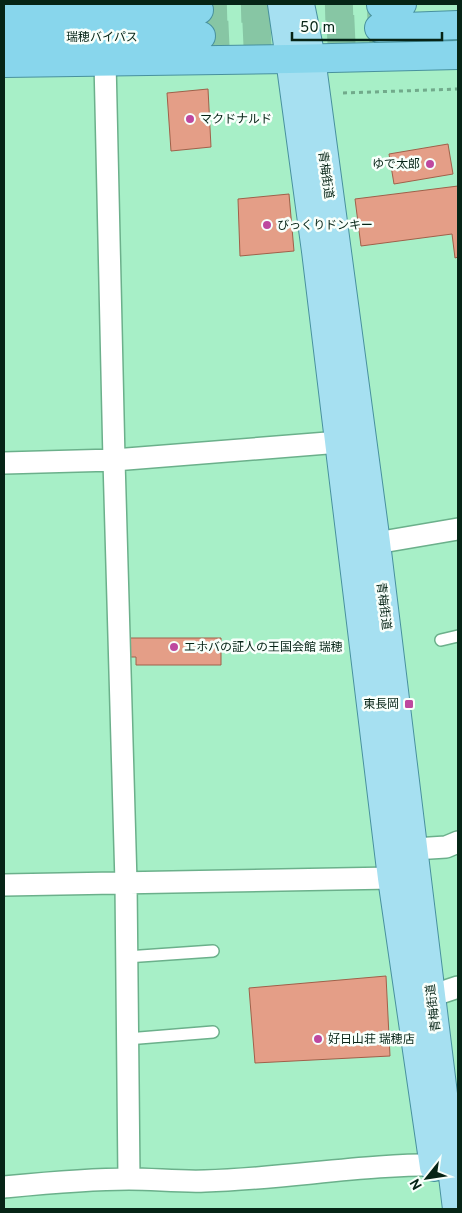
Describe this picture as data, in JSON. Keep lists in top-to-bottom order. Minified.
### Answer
{"streets":{"highway":["瑞穂バイパス"],"main road":["青梅街道"]},"places":{"other":["マクドナルド","ゆで太郎","びっくりドンキー","エホバの証人の王国会館 瑞穂","好日山荘 瑞穂店"],"transit":["東長岡"]},"scale_bar":"50 m","north":"bottom left"}
